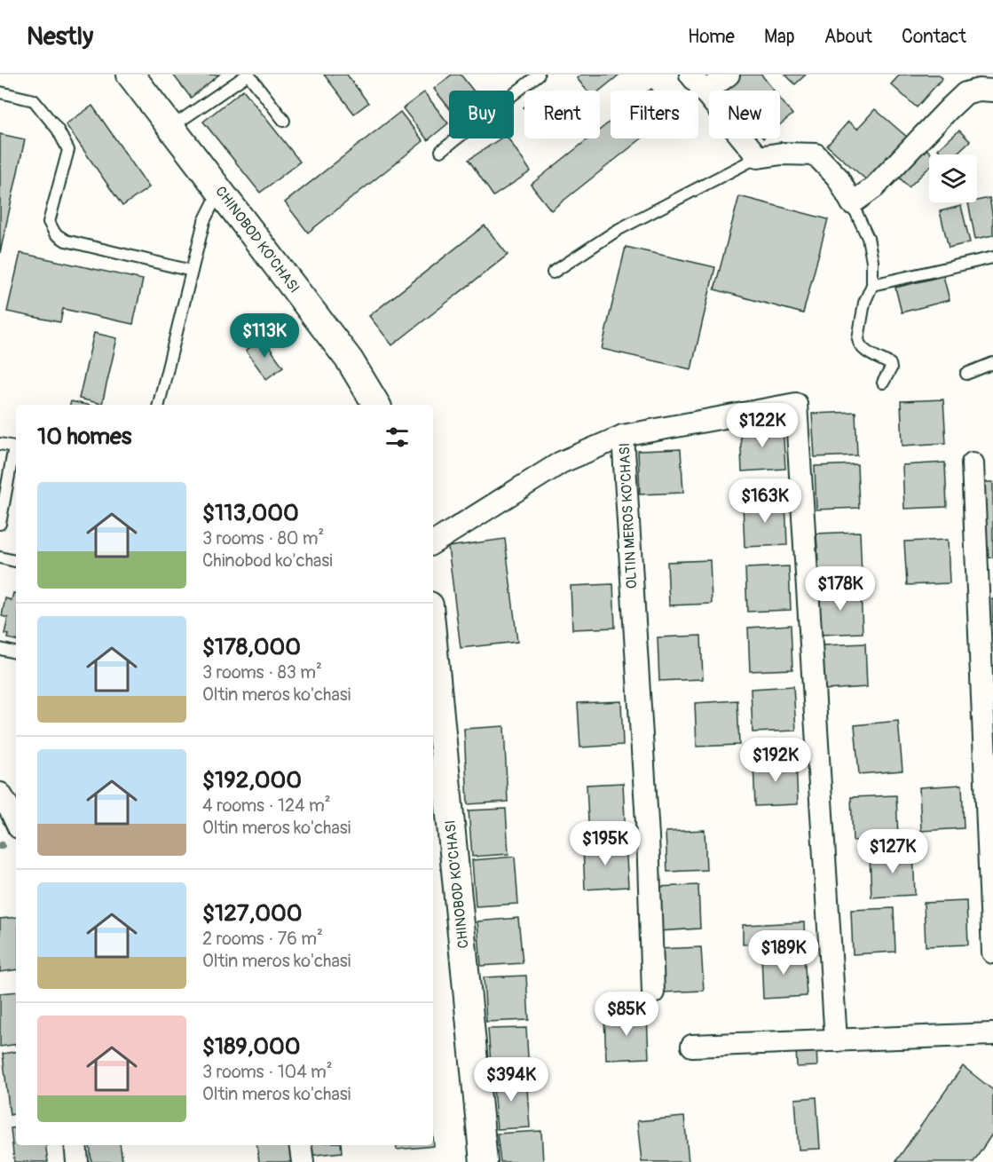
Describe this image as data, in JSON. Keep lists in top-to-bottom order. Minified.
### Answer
{"streets":{"street":["CHINOBOD KO'CHASI","OLTIN MEROS KO'CHASI"]},"page":{"header":"Nestly","nav":["Home","Map","About","Contact"],"chip":["Buy","Rent","Filters","New"],"price":["$113K","$122K","$163K","$178K","$192K","$195K","$127K","$189K","$85K","$394K"],"heading":"10 homes","list":[{"name":"$113,000","note":"3 rooms · 80 m² · Chinobod ko'chasi"},{"name":"$178,000","note":"3 rooms · 83 m² · Oltin meros ko'chasi"},{"name":"$192,000","note":"4 rooms · 124 m² · Oltin meros ko'chasi"},{"name":"$127,000","note":"2 rooms · 76 m² · Oltin meros ko'chasi"},{"name":"$189,000","note":"3 rooms · 104 m² · Oltin meros ko'chasi"}]}}
